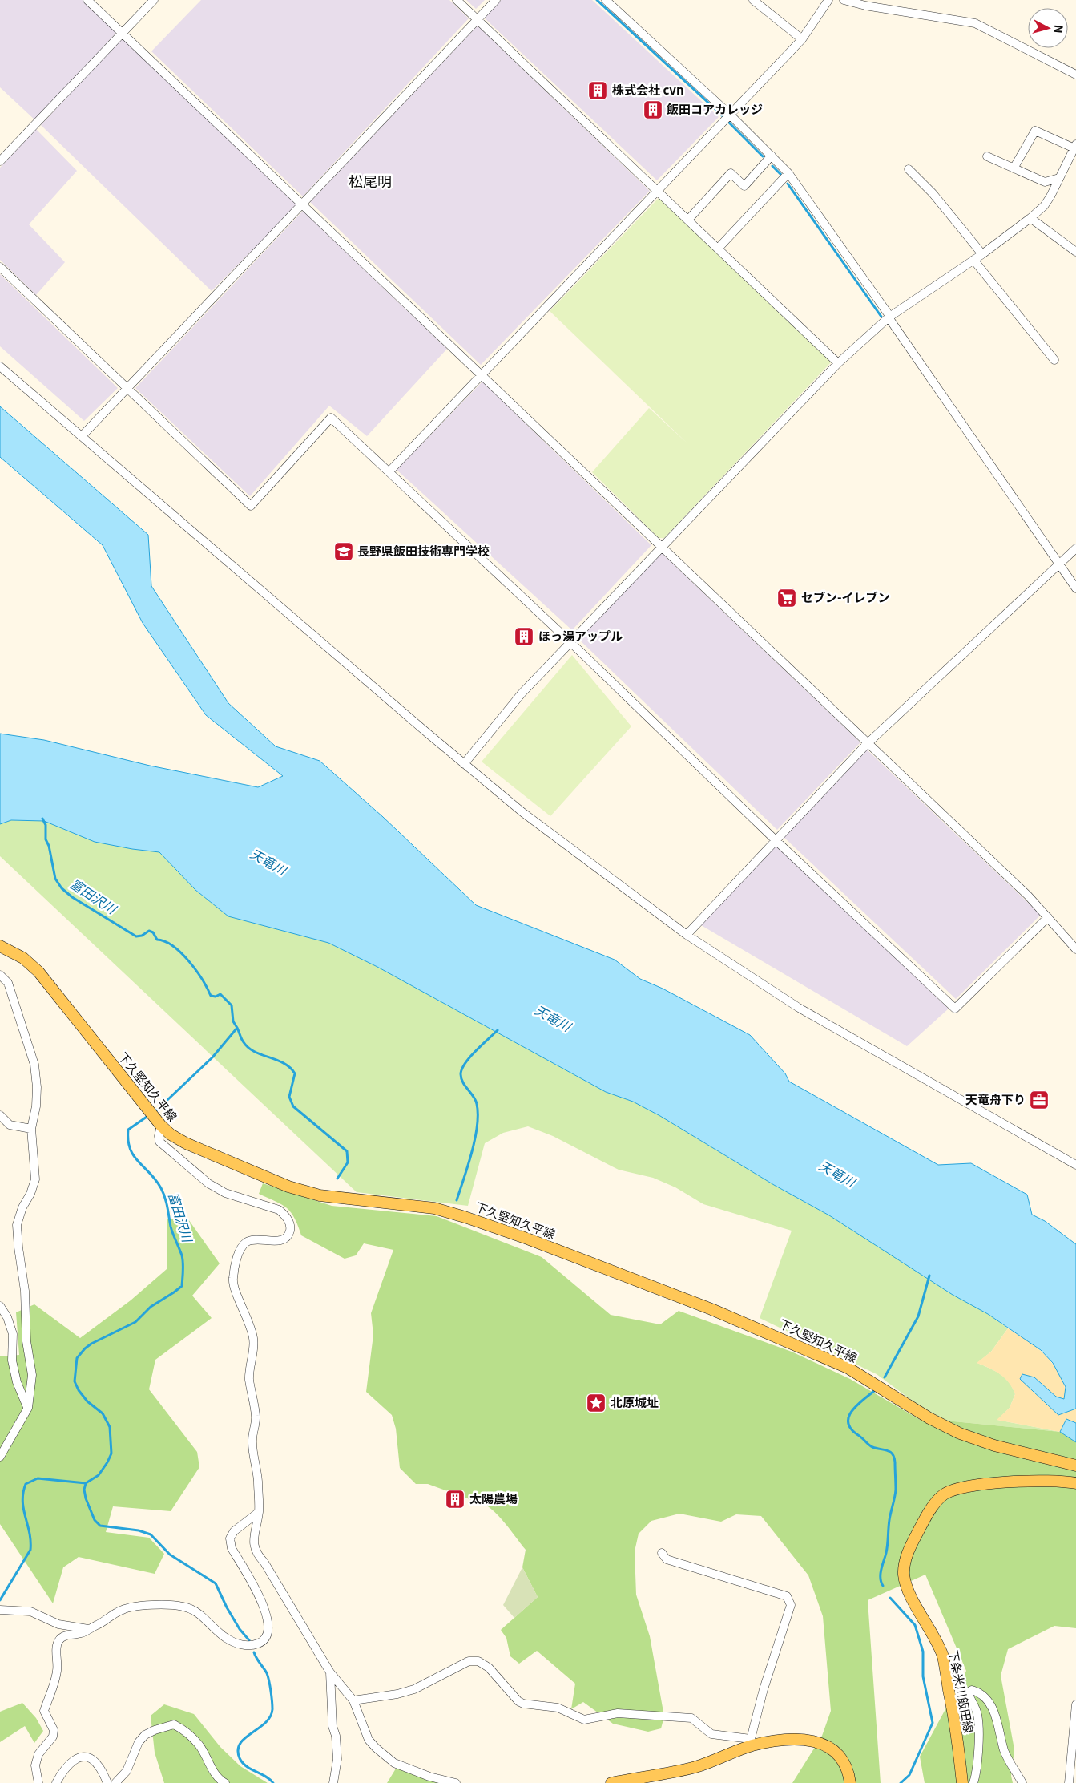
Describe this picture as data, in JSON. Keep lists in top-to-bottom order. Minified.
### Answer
{"streets":{"main road":["下久堅知久平線","下条米川飯田線"]},"districts":["松尾明"],"water":["天竜川","富田沢川"],"places":{"building":["株式会社 cvn","飯田コアカレッジ","ほっ湯アップル","太陽農場"],"school or university":["長野県飯田技術専門学校"],"supermarket":["セブン-イレブン"],"office":["天竜舟下り"],"place":["北原城址"]},"north":"right"}
